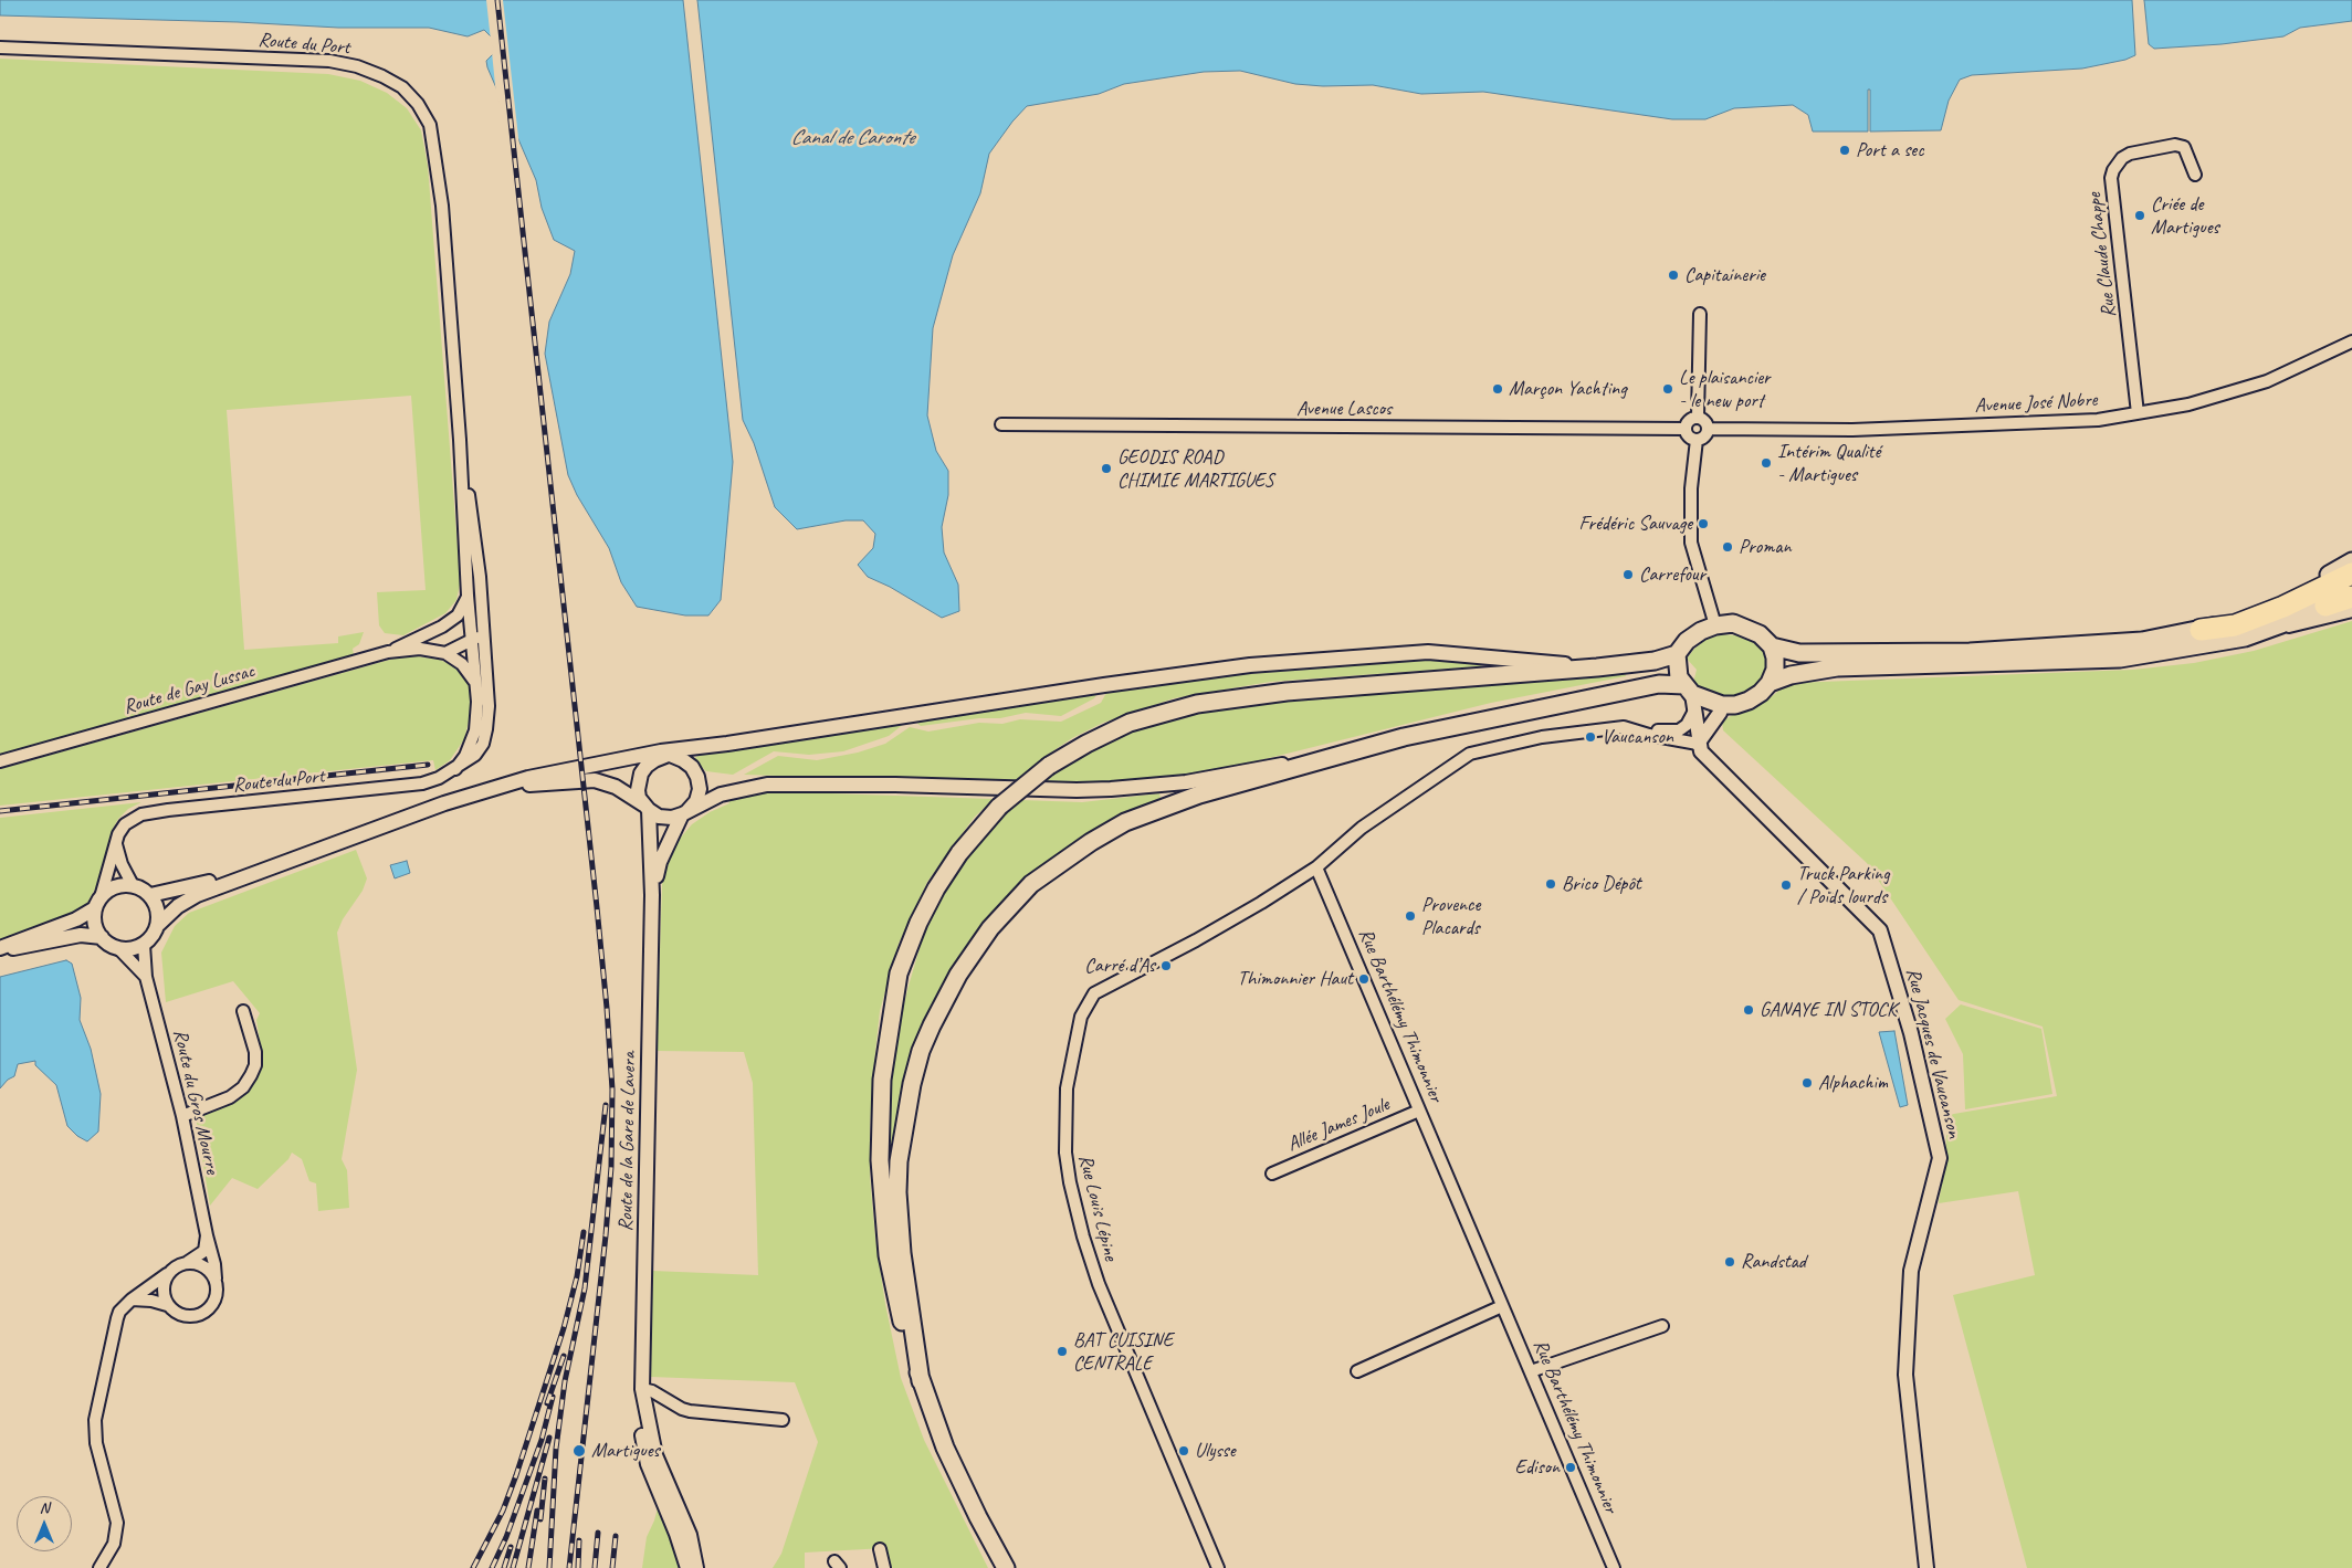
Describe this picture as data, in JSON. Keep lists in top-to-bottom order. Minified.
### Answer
{"streets":{"street":["Route du Port","Rue Claude Chappe","Avenue José Nobre","Avenue Lascos","Route de Gay Lussac","Rue Barthélémy Thimonnier","Rue Jacques de Vaucanson","Route du Gros Mourre","Allée James Joule","Route de la Gare de Lavera","Rue Louis Lépine"]},"crossings":[["Route du Port","Route de Gay Lussac"],["Route du Port","Route du Gros Mourre"],["Rue Claude Chappe","Avenue José Nobre"],["Avenue José Nobre","Avenue Lascos"],["Rue Barthélémy Thimonnier","Allée James Joule"],["Rue Barthélémy Thimonnier","Rue Louis Lépine"]],"water":["Canal de Caronte"],"places":["Port a sec","Criée de Martigues","Capitainerie","Marçon Yachting","Le plaisancier - le new port","Intérim Qualité - Martigues","GEODIS ROAD CHIMIE MARTIGUES","Frédéric Sauvage","Proman","Carrefour","Vaucanson","Brico Dépôt","Truck Parking / Poids lourds","Provence Placards","Carré d’As","Thimonnier Haut","GANAYE IN STOCK","Alphachim","Randstad","BAT CUISINE CENTRALE","Martigues","Ulysse","Edison"],"north":"top"}
